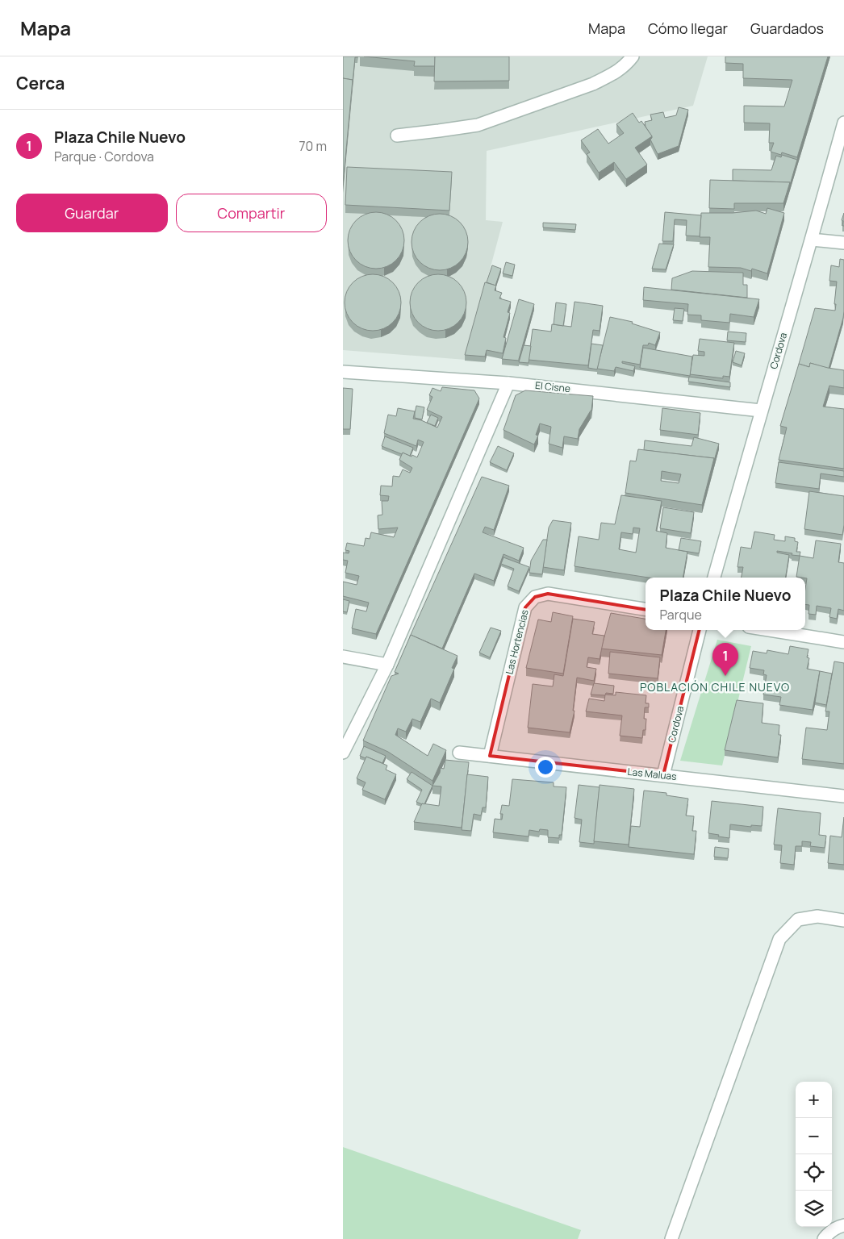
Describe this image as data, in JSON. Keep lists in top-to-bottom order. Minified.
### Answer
{"streets":{"street":["Cordova","El Cisne","Las Hortencias","Las Maluas"]},"crossings":[["Cordova","El Cisne"],["Cordova","Las Maluas"],["Las Hortencias","Las Maluas"]],"districts":["POBLACIÓN CHILE NUEVO"],"page":{"header":"Mapa","nav":["Mapa","Cómo llegar","Guardados"],"heading":"Cerca","list":[{"mark":"1","name":"Plaza Chile Nuevo","note":"Parque · Cordova","value":"70 m"}],"buttons":["Guardar","Compartir"],"popup":["Plaza Chile Nuevo","Parque"],"pins":"1","map_buttons":["+","−"]}}
